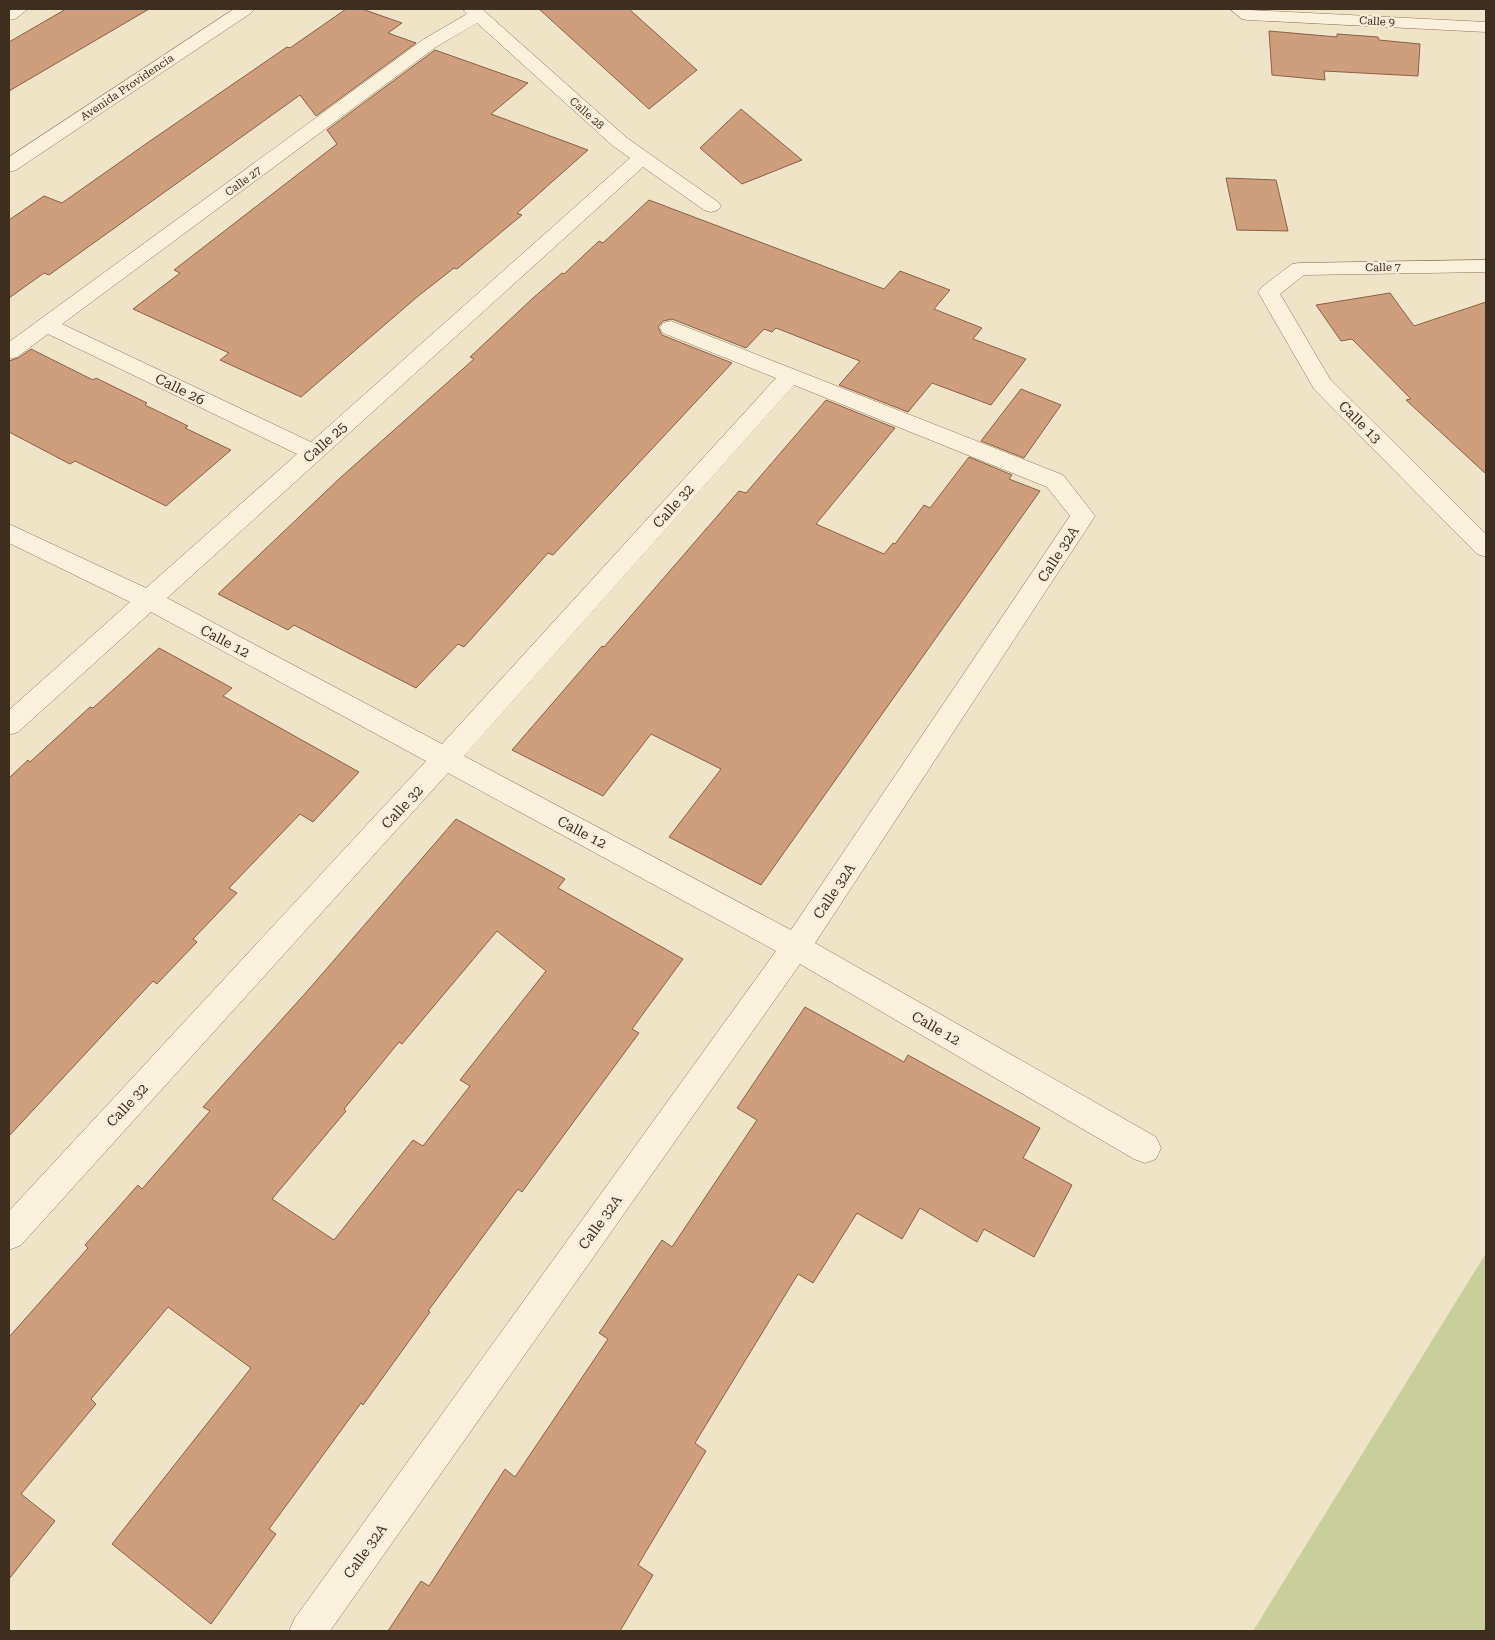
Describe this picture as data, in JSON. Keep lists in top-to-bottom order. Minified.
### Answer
{"streets":{"street":["Calle 9","Avenida Providencia","Calle 28","Calle 27","Calle 7","Calle 26","Calle 13","Calle 25","Calle 32","Calle 32A","Calle 12"]},"crossings":[["Calle 28","Calle 27"],["Calle 28","Calle 25"],["Calle 27","Calle 26"],["Calle 7","Calle 13"],["Calle 26","Calle 25"],["Calle 25","Calle 12"],["Calle 32","Calle 32A"],["Calle 32","Calle 12"],["Calle 32A","Calle 12"]]}
